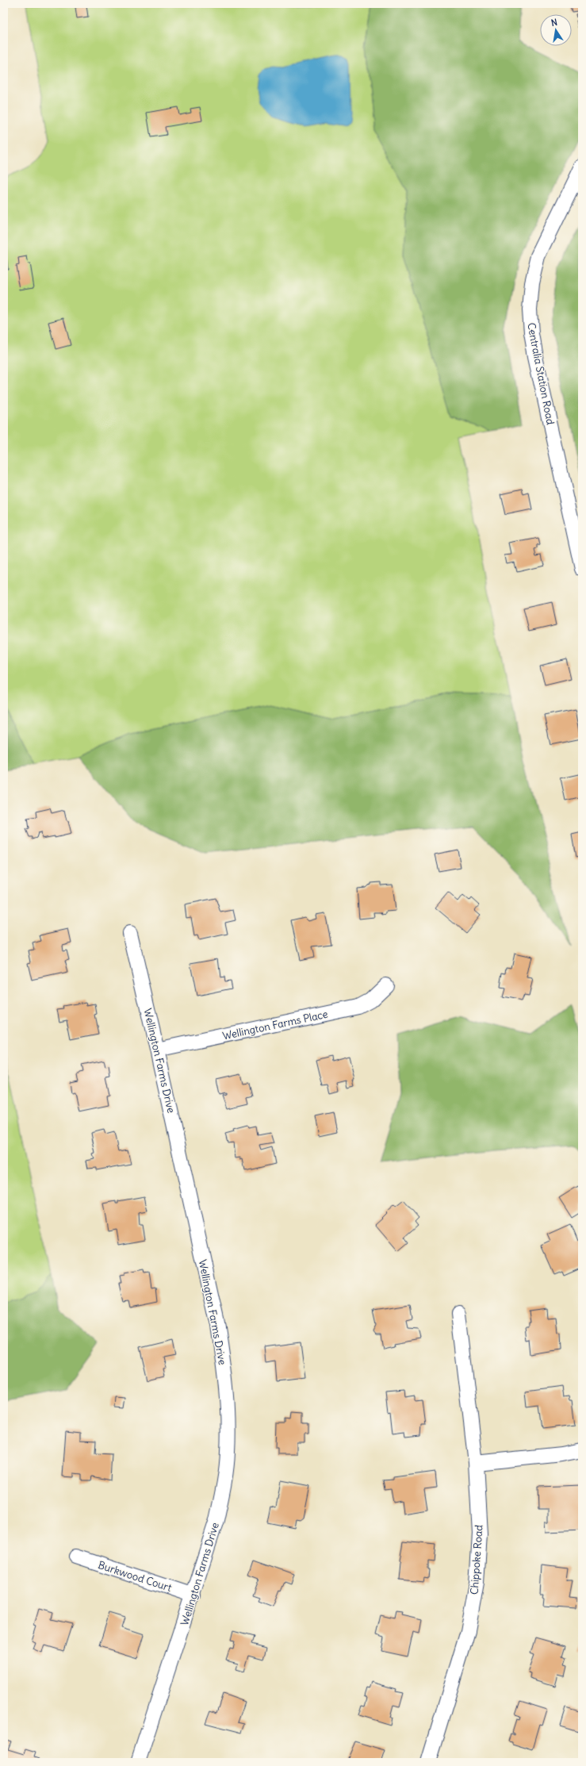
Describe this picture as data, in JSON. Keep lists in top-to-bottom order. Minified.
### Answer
{"streets":{"street":["Centralia Station Road","Wellington Farms Place","Wellington Farms Drive","Chippoke Road","Burkwood Court"]},"crossings":[["Wellington Farms Place","Wellington Farms Drive"],["Wellington Farms Drive","Burkwood Court"]],"north":"top"}
